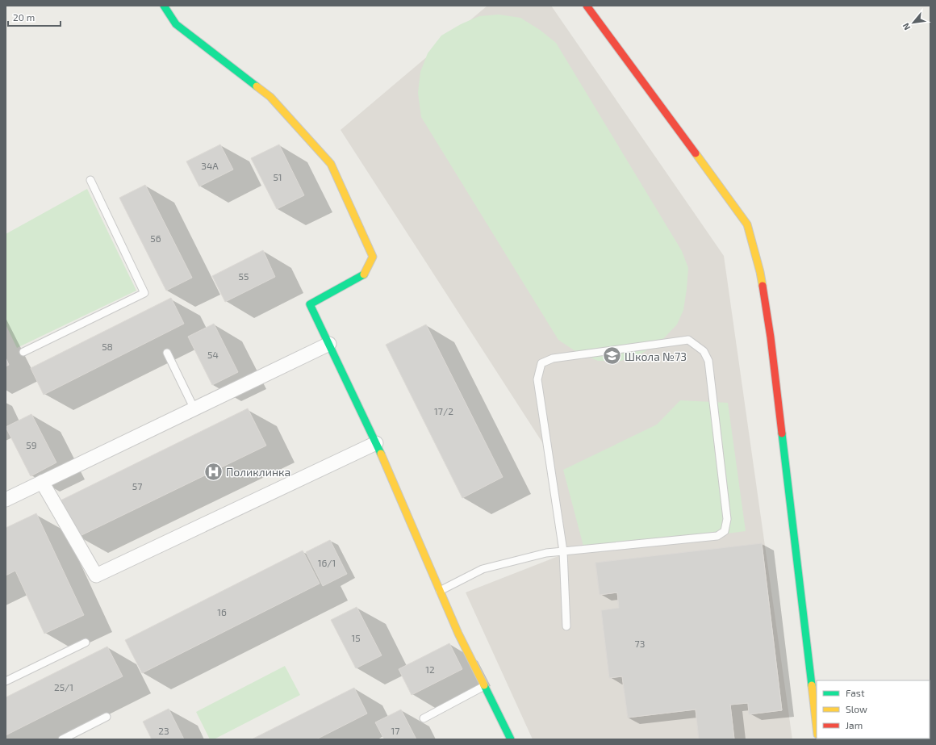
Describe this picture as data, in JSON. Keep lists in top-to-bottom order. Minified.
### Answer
{"places":{"school or university":["Школа №73"],"hospital":["Поликлинка"]},"house_numbers":["34А","51","56","55","58","54","17/2","59","57","16/1","16","15","73","12","25/1","23","17"],"legend":["Fast","Slow","Jam"],"scale_bar":"20 m","north":"bottom left"}
